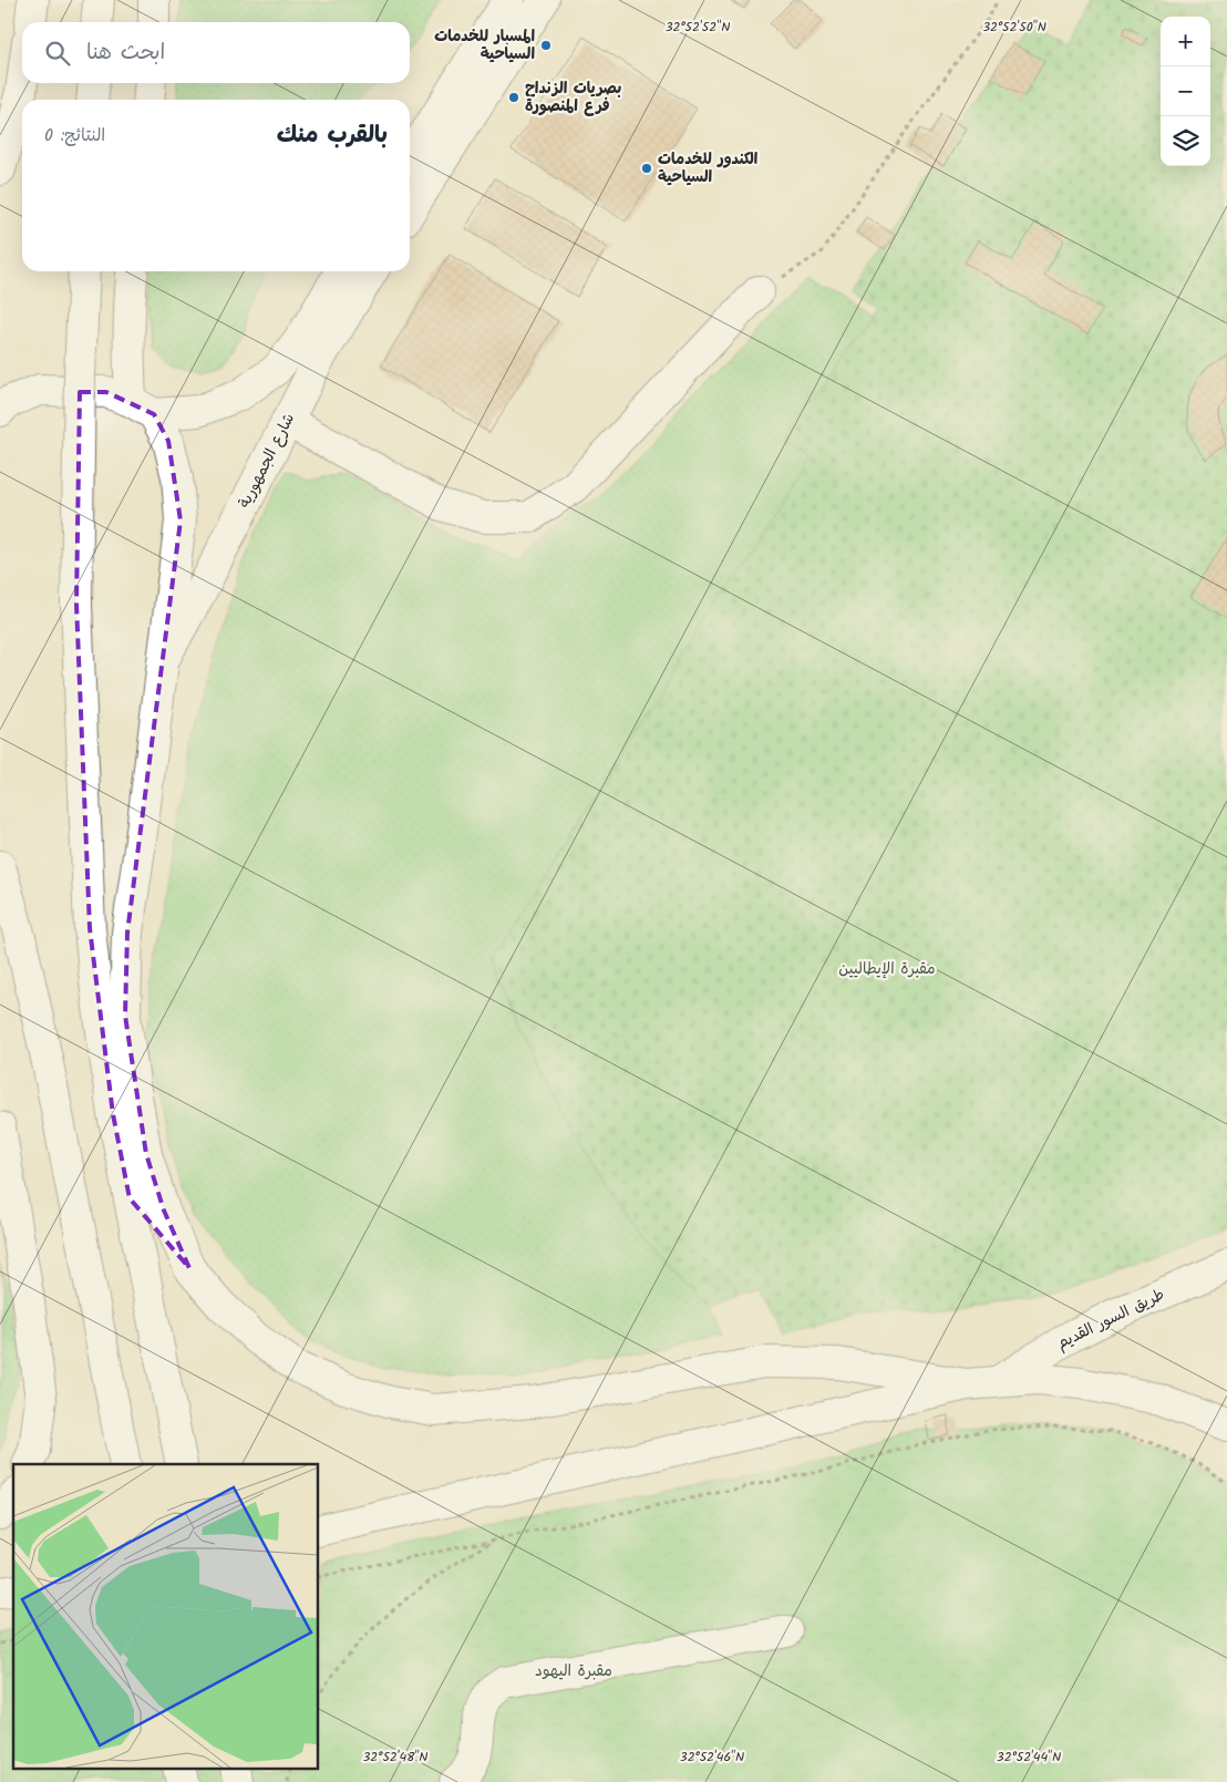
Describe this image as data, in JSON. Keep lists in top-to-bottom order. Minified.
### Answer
{"streets":{"main road":["شارع الجمهورية","طريق السور القديم"]},"parks":["مقبرة الإيطاليين","مقبرة اليهود"],"places":["المسبار للخدمات السياحية","بصريات الزنداح فرع المنصورة","الكندور للخدمات السياحية"],"page":{"map_buttons":["+","−"],"search":"ابحث هنا","heading":["بالقرب منك","النتائج: 0"]},"coordinates":["32°52'52\"N","32°52'50\"N","32°52'48\"N","32°52'46\"N","32°52'44\"N"]}
